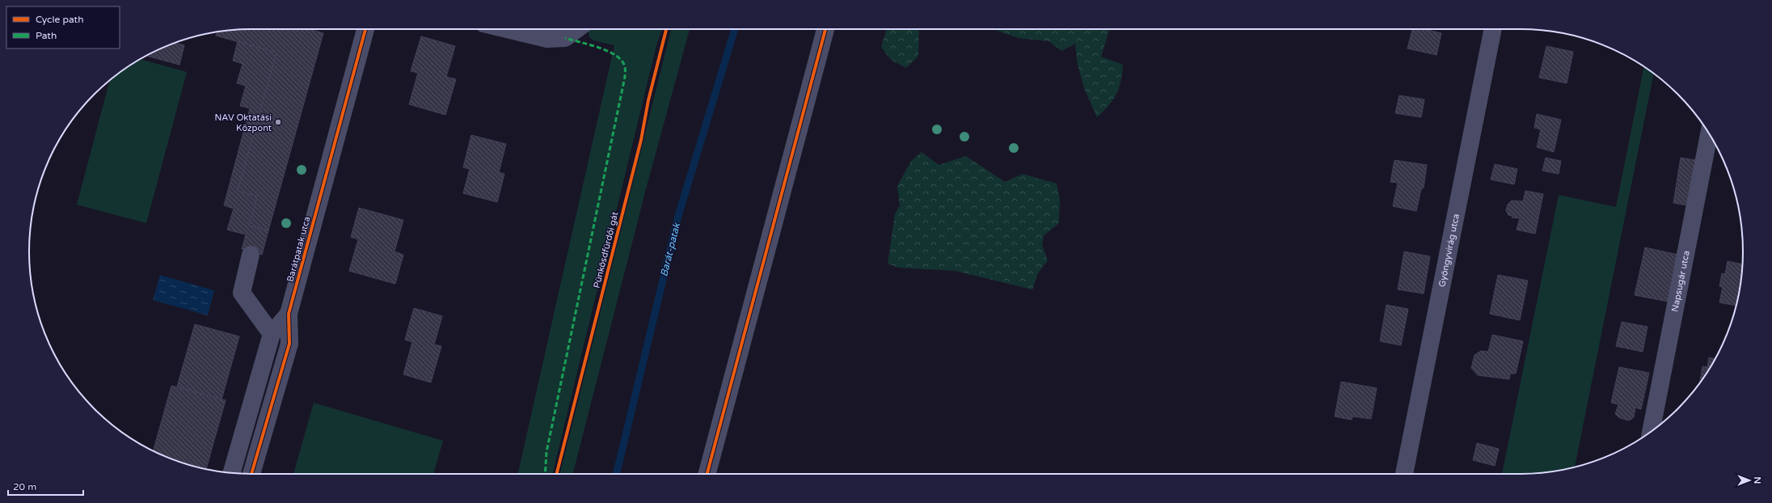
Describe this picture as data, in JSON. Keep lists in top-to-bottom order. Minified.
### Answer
{"streets":{"street":["Barátpatak utca","Gyöngyvirág utca","Napsugár utca"],"cycle path":["Pünkösdfürdői gát"]},"water":["Barát-patak"],"places":["NAV Oktatási Központ"],"legend":["Cycle path","Path"],"scale_bar":"20 m","north":"right"}
